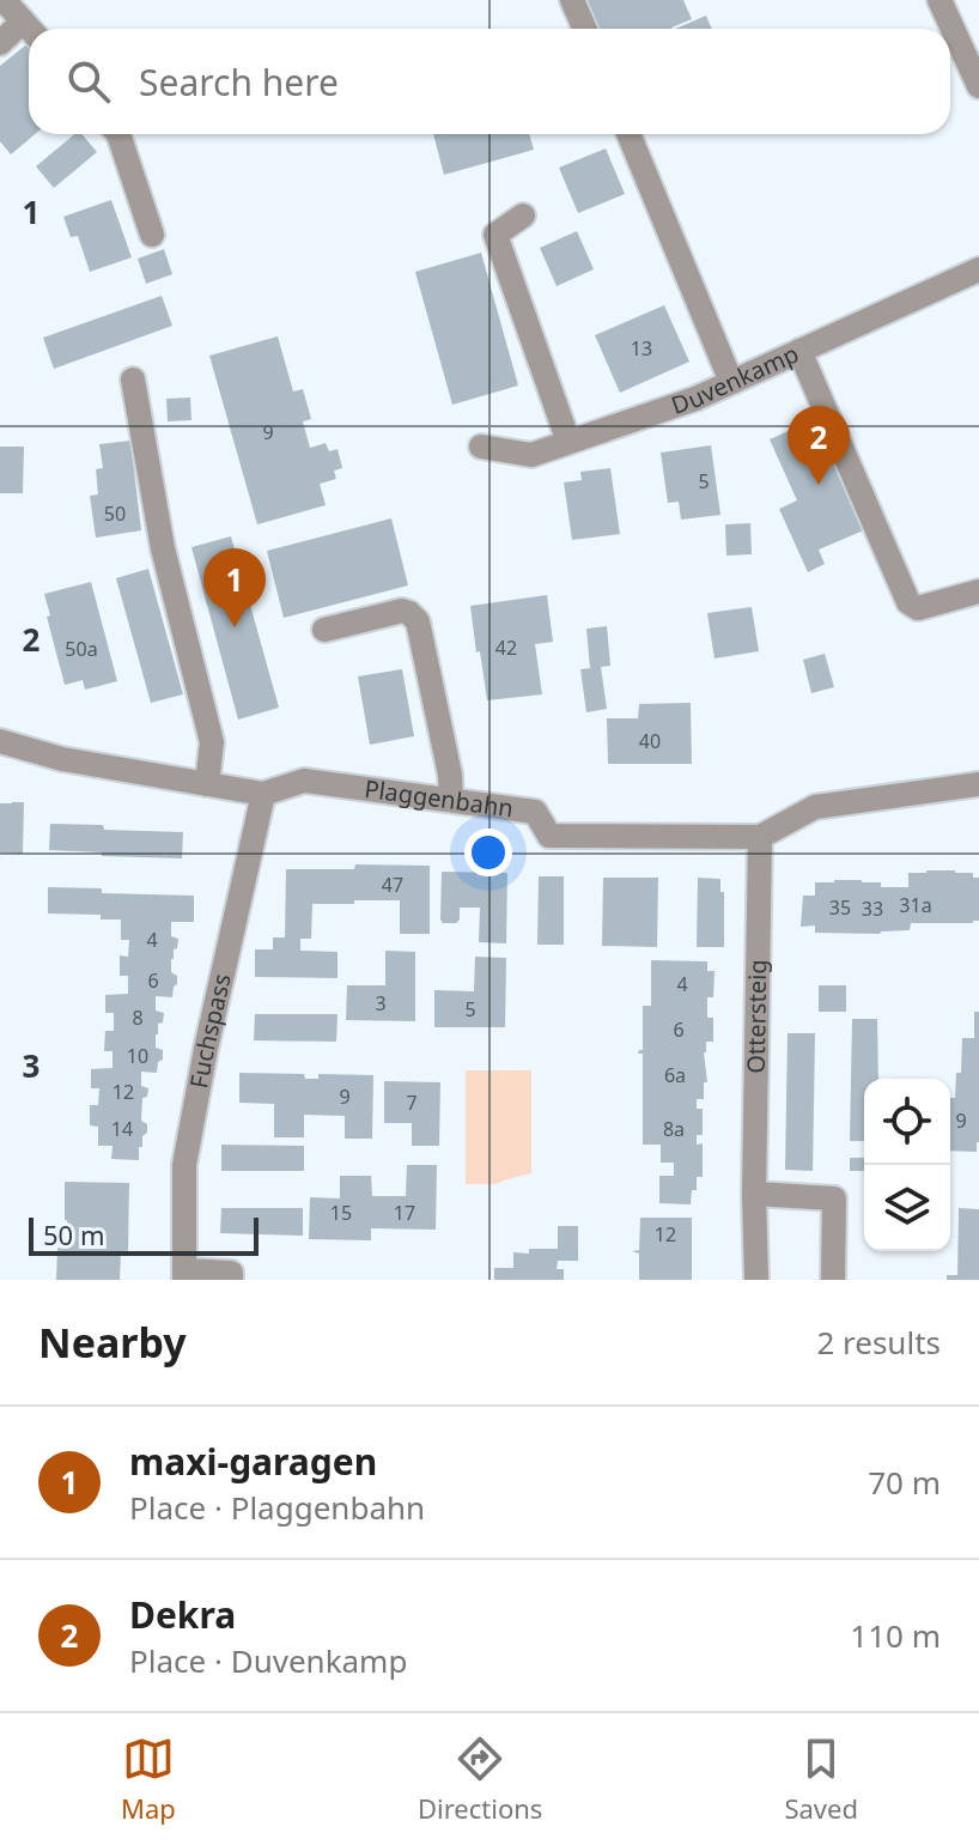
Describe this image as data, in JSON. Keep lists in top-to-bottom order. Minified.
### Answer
{"streets":{"street":["Duvenkamp","Plaggenbahn","Ottersteig","Fuchspass"]},"crossings":[["Plaggenbahn","Ottersteig"],["Plaggenbahn","Fuchspass"]],"house_numbers":["13","9","5","50","42","50a","40","47","31a","35","33","4","6","4","3","5","8","6","10","6a","12","9","7","9","14","8a","15","17","12"],"scale_bar":"50 m","page":{"search":"Search here","pins":["2","1"],"scale":"50 m","heading":["Nearby","2 results"],"list":[{"mark":"1","name":"maxi-garagen","note":"Place · Plaggenbahn","value":"70 m"},{"mark":"2","name":"Dekra","note":"Place · Duvenkamp","value":"110 m"}],"nav":["Map","Directions","Saved"]},"grid":{"rows":["1","2","3"]}}
